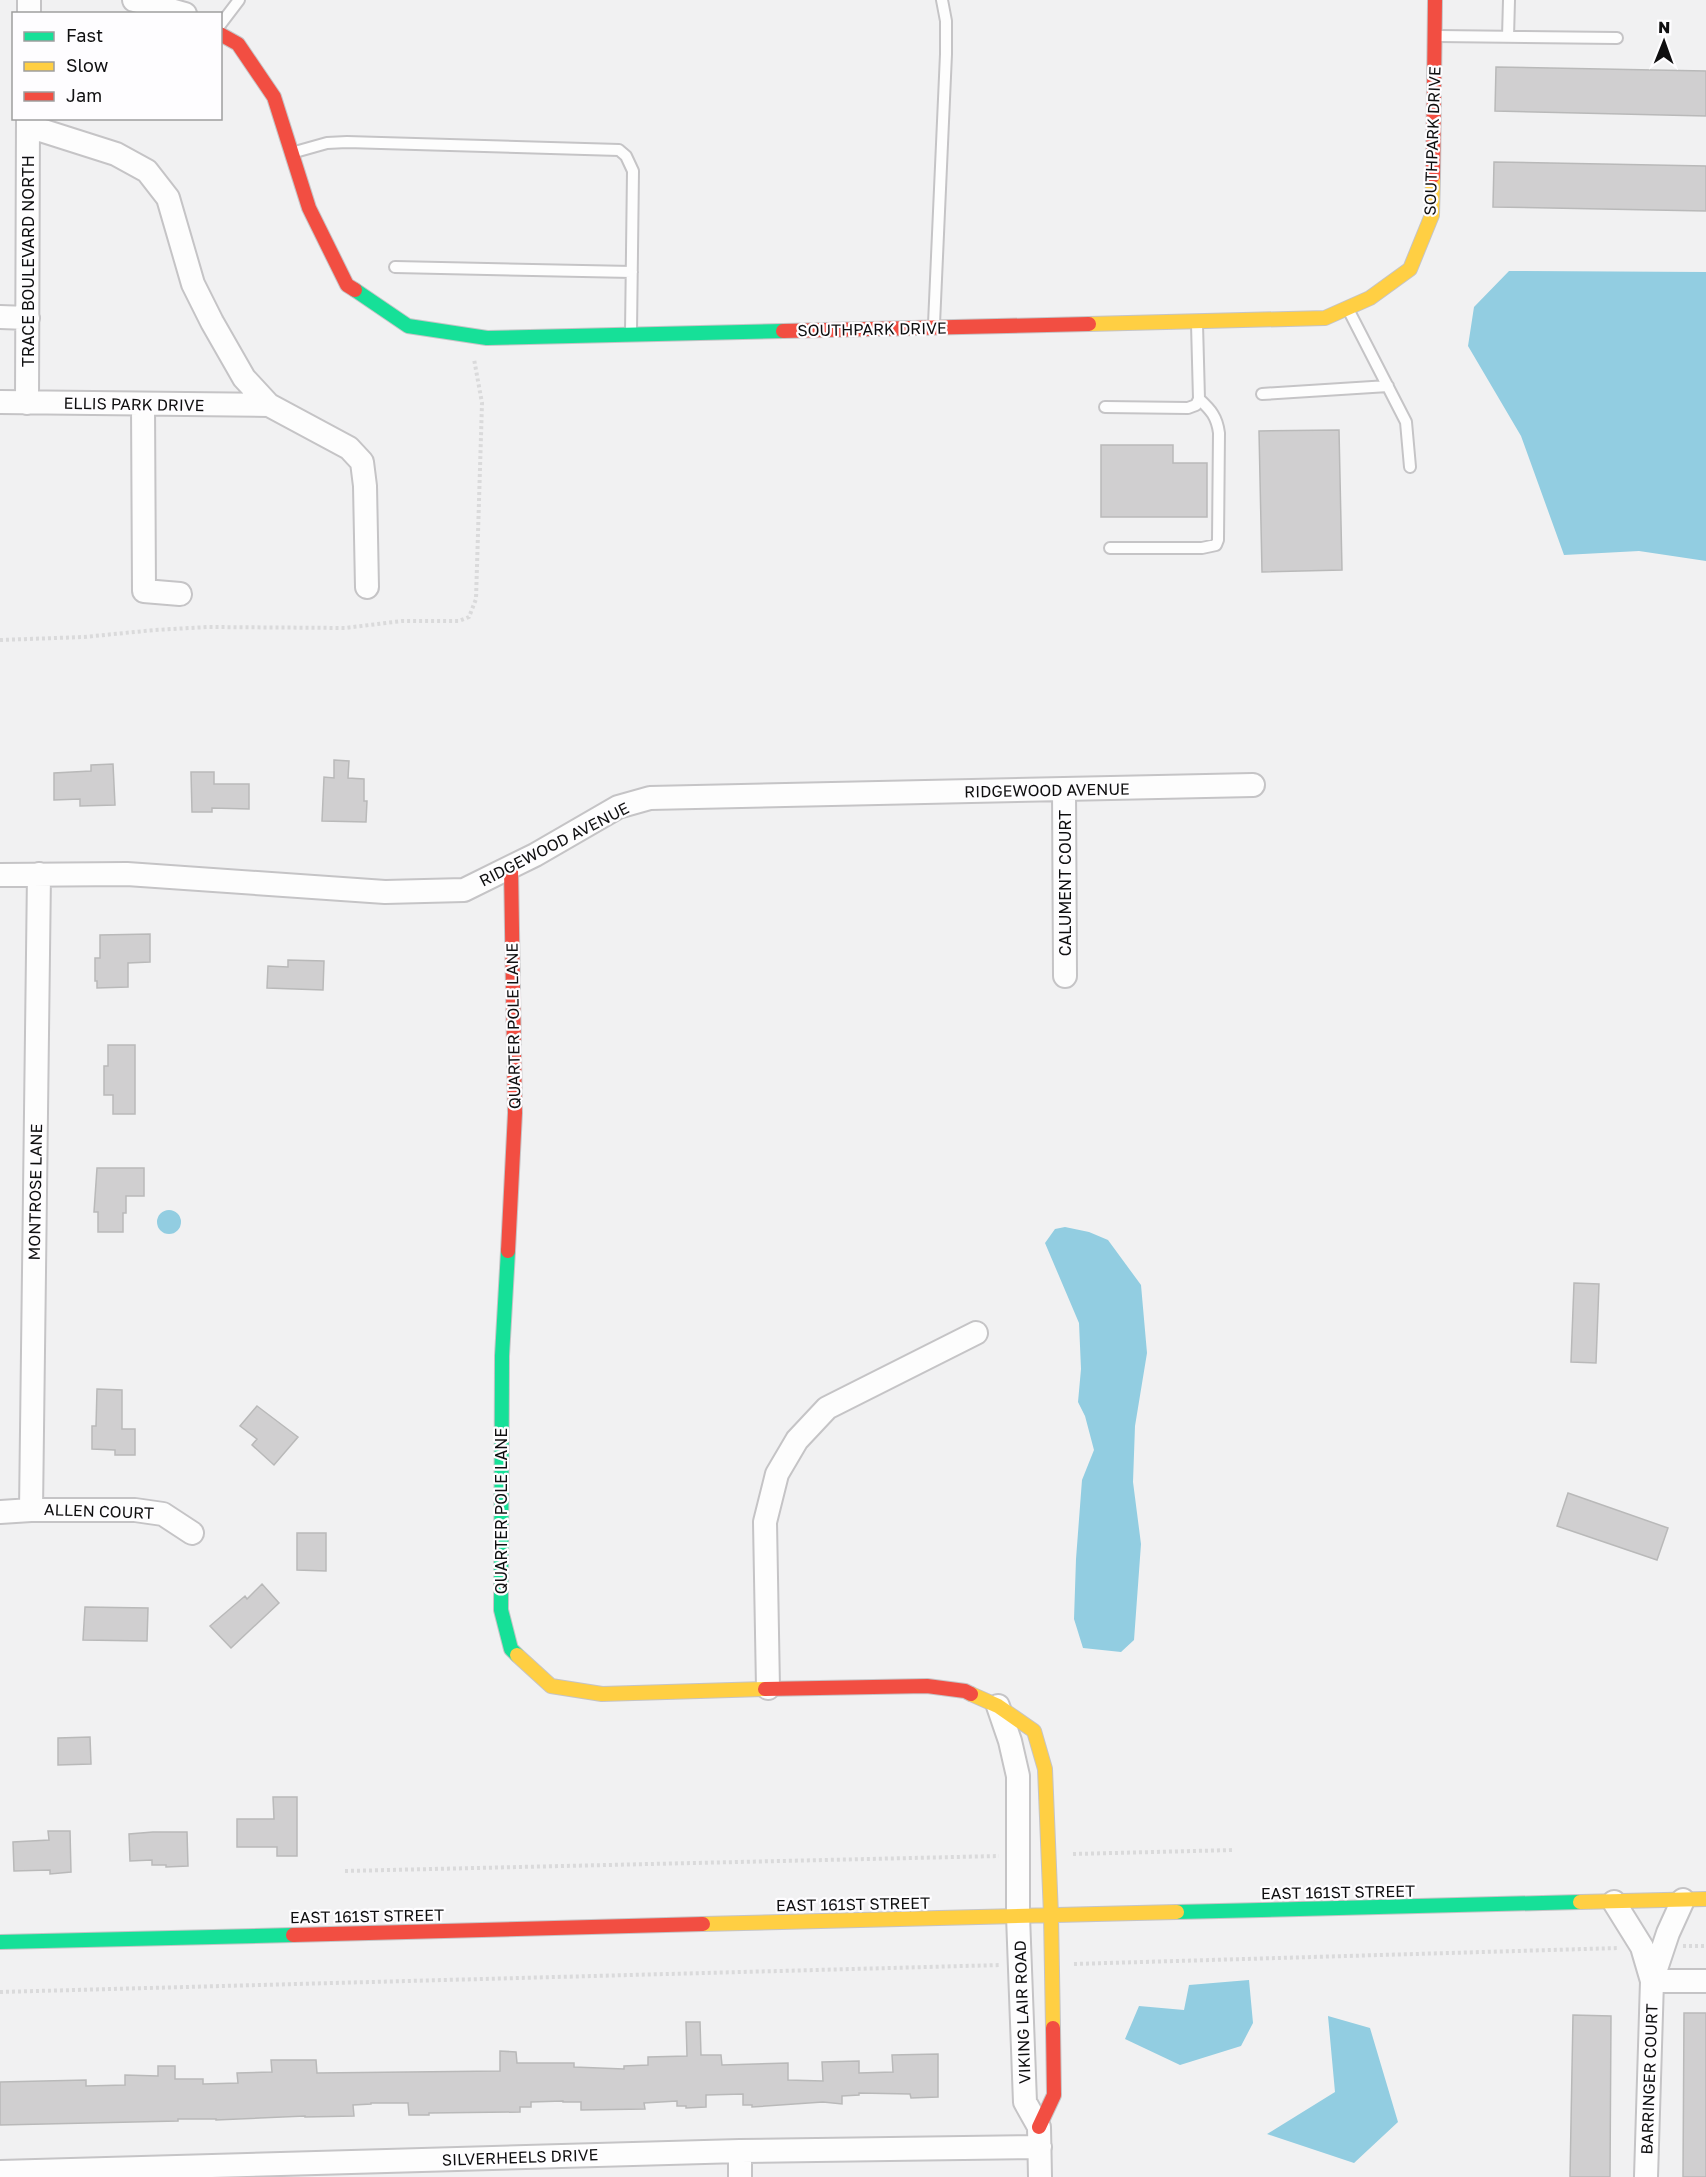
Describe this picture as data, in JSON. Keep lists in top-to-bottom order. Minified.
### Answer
{"streets":{"street":["SOUTHPARK DRIVE","TRACE BOULEVARD NORTH","ELLIS PARK DRIVE","RIDGEWOOD AVENUE","CALUMENT COURT","QUARTER POLE LANE","MONTROSE LANE","ALLEN COURT","EAST 161ST STREET","VIKING LAIR ROAD","BARRINGER COURT","SILVERHEELS DRIVE"]},"crossings":[["TRACE BOULEVARD NORTH","ELLIS PARK DRIVE"],["RIDGEWOOD AVENUE","CALUMENT COURT"],["RIDGEWOOD AVENUE","QUARTER POLE LANE"],["RIDGEWOOD AVENUE","MONTROSE LANE"],["QUARTER POLE LANE","EAST 161ST STREET"],["QUARTER POLE LANE","VIKING LAIR ROAD"],["QUARTER POLE LANE","SILVERHEELS DRIVE"],["MONTROSE LANE","ALLEN COURT"],["EAST 161ST STREET","VIKING LAIR ROAD"],["EAST 161ST STREET","BARRINGER COURT"],["VIKING LAIR ROAD","SILVERHEELS DRIVE"]],"legend":["Fast","Slow","Jam"],"north":"top"}
